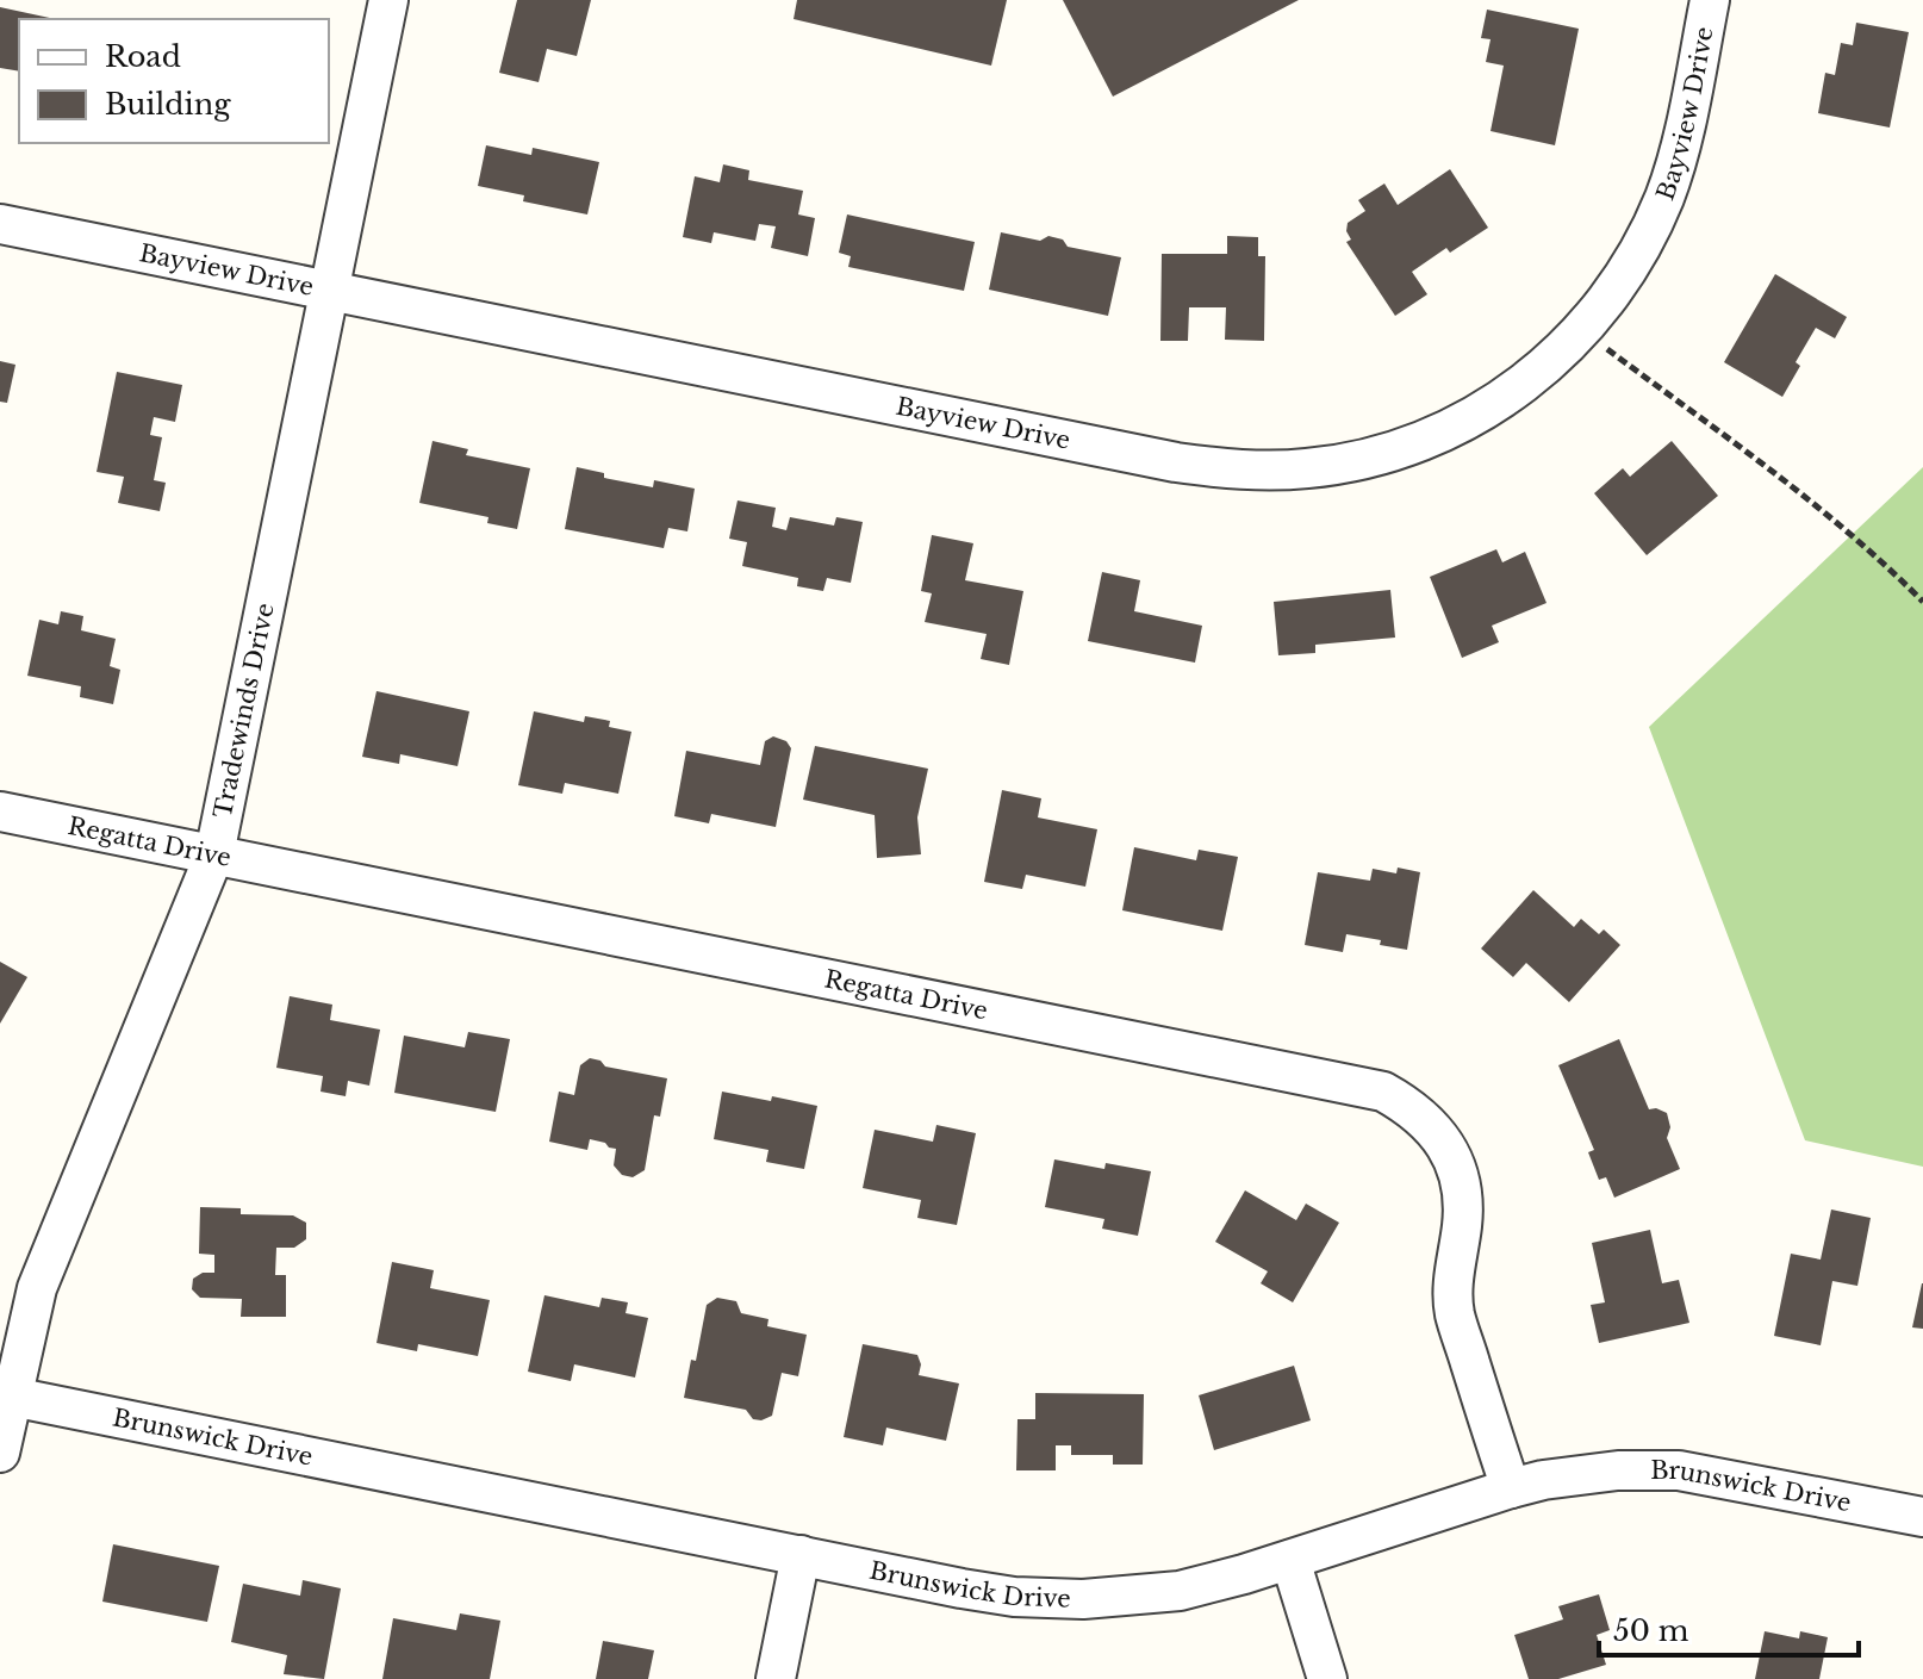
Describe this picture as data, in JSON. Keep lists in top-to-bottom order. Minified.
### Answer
{"streets":{"street":["Bayview Drive","Tradewinds Drive","Regatta Drive","Brunswick Drive"]},"crossings":[["Bayview Drive","Tradewinds Drive"],["Tradewinds Drive","Regatta Drive"],["Tradewinds Drive","Brunswick Drive"],["Regatta Drive","Brunswick Drive"]],"legend":["Road","Building"],"scale_bar":"50 m"}
